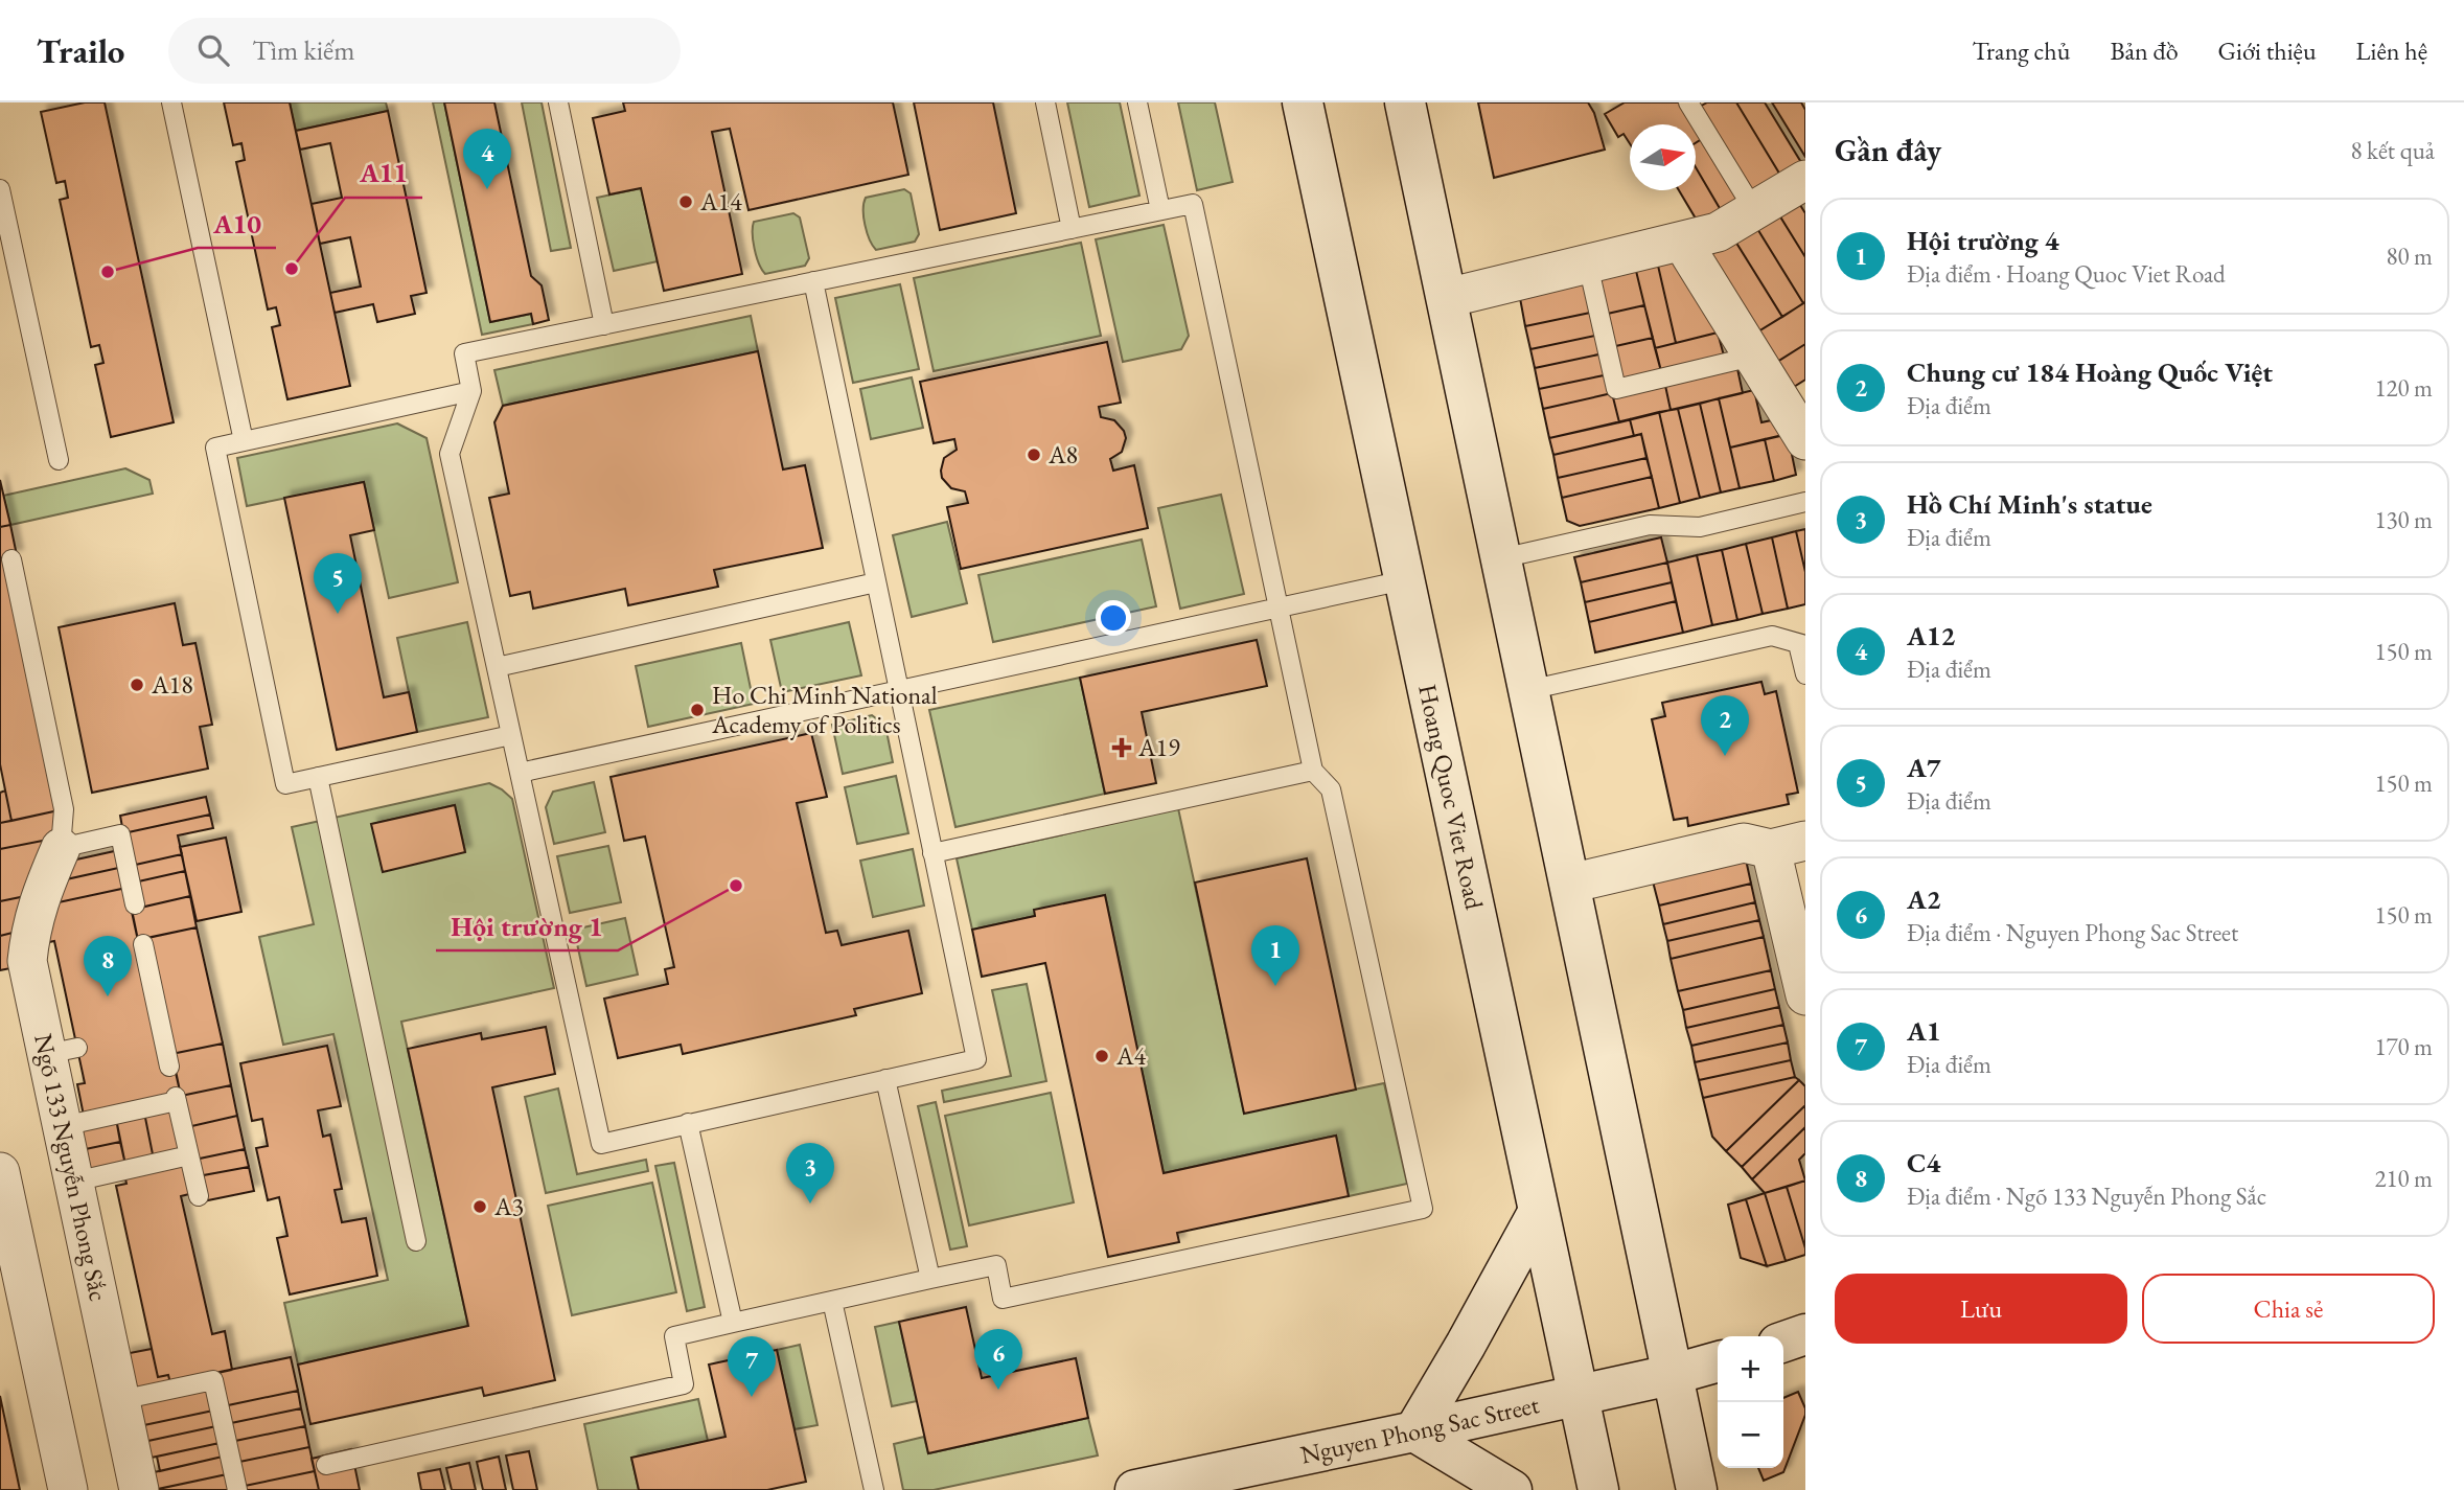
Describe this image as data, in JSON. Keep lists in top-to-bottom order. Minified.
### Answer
{"streets":{"main road":["Hoang Quoc Viet Road","Nguyen Phong Sac Street"],"street":["Ngõ 133 Nguyễn Phong Sắc"]},"crossings":[["Hoang Quoc Viet Road","Nguyen Phong Sac Street"]],"places":{"other":["A14","A11","A10","A8","A18","Ho Chi Minh National Academy of Politics","Hội trường 1","A4","A3"],"health":["A19"]},"north":"right","page":{"header":"Trailo","search":"Tìm kiếm","nav":["Trang chủ","Bản đồ","Giới thiệu","Liên hệ"],"heading":["Gần đây","8 kết quả"],"pins":["4","5","2","1","8","3","6","7"],"list":[{"mark":"1","name":"Hội trường 4","note":"Địa điểm · Hoang Quoc Viet Road","value":"80 m"},{"mark":"2","name":"Chung cư 184 Hoàng Quốc Việt","note":"Địa điểm","value":"120 m"},{"mark":"3","name":"Hồ Chí Minh's statue","note":"Địa điểm","value":"130 m"},{"mark":"4","name":"A12","note":"Địa điểm","value":"150 m"},{"mark":"5","name":"A7","note":"Địa điểm","value":"150 m"},{"mark":"6","name":"A2","note":"Địa điểm · Nguyen Phong Sac Street","value":"150 m"},{"mark":"7","name":"A1","note":"Địa điểm","value":"170 m"},{"mark":"8","name":"C4","note":"Địa điểm · Ngõ 133 Nguyễn Phong Sắc","value":"210 m"}],"buttons":["Lưu","Chia sẻ"],"map_buttons":["+","−"]}}
